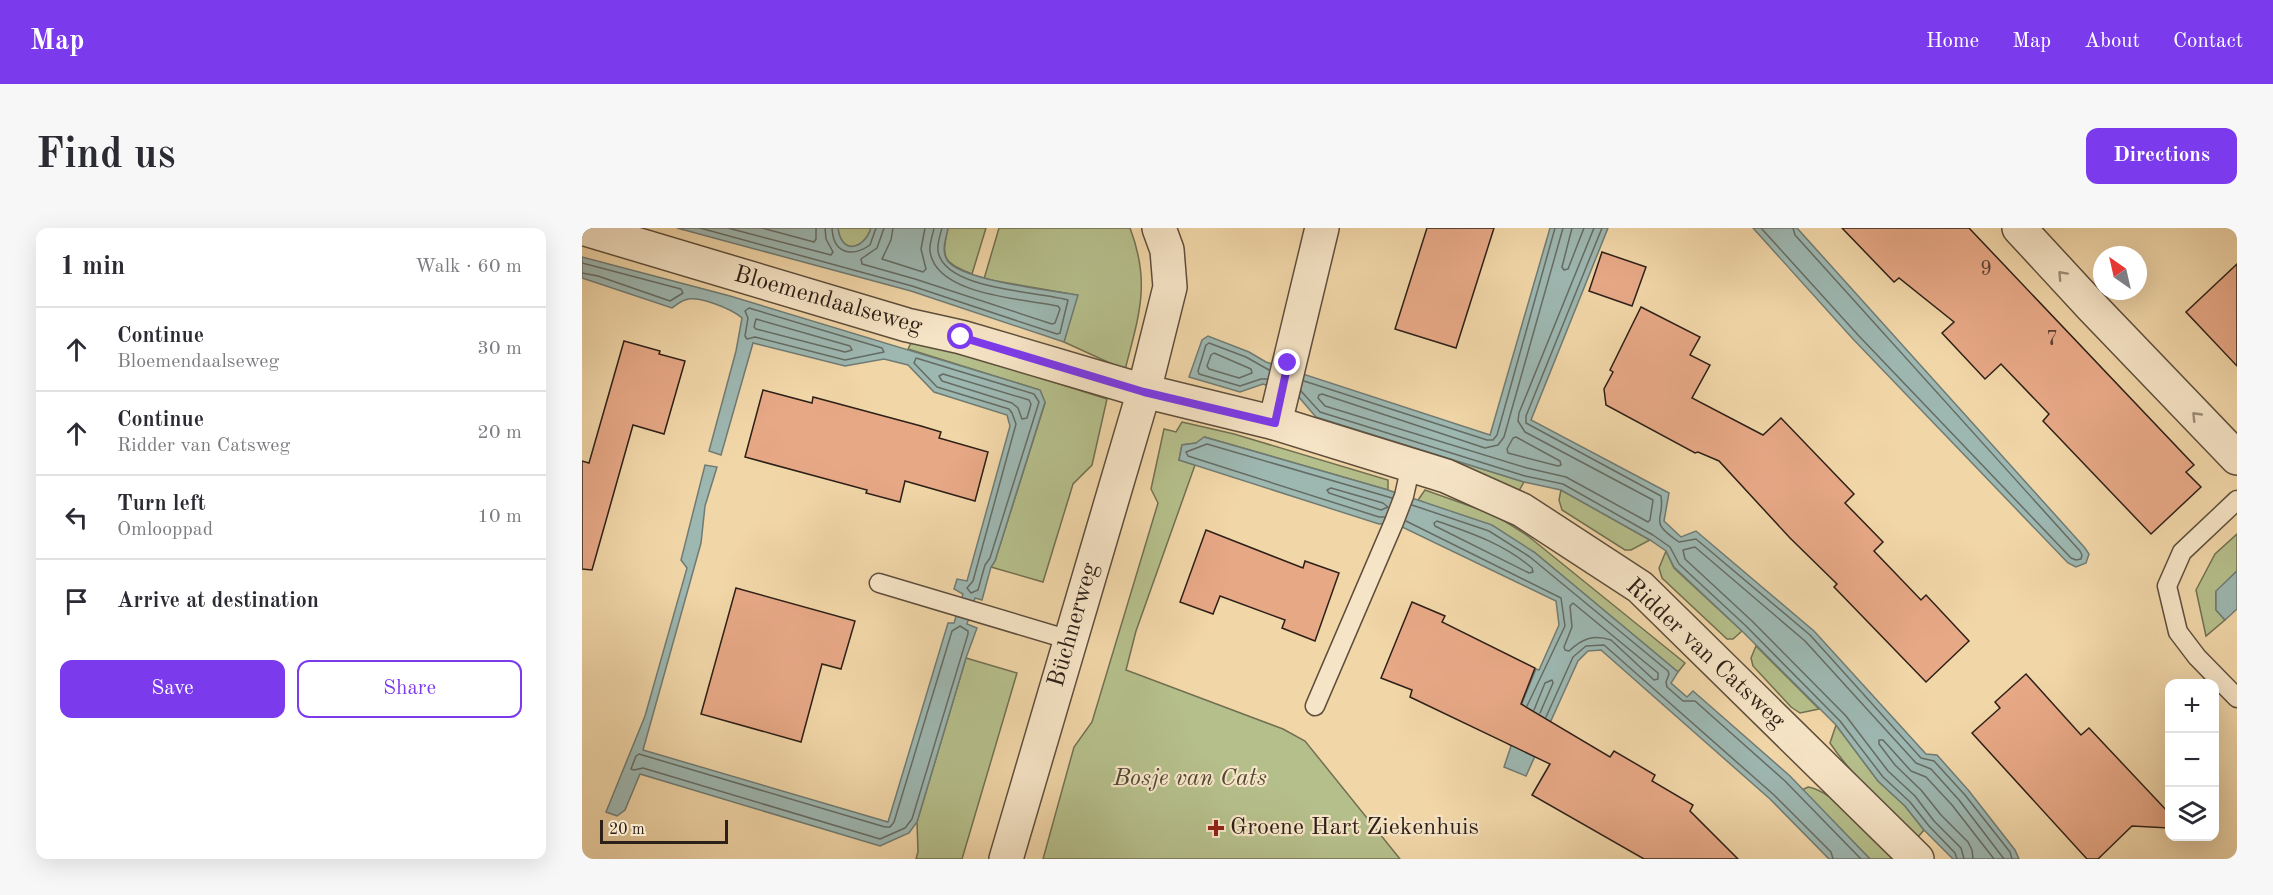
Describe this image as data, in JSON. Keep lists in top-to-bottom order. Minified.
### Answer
{"streets":{"street":["Bloemendaalseweg","Büchnerweg","Ridder van Catsweg"]},"crossings":[["Bloemendaalseweg","Büchnerweg"],["Bloemendaalseweg","Ridder van Catsweg"],["Büchnerweg","Ridder van Catsweg"]],"parks":["Bosje van Cats"],"places":{"health":["Groene Hart Ziekenhuis"]},"house_numbers":["9","7"],"scale_bar":"20 m","north":"top left","page":{"header":"Map","nav":["Home","Map","About","Contact"],"buttons":["Directions",["Save","Share"]],"title":"Find us","heading":["1 min","Walk · 60 m"],"list":[["Continue","Bloemendaalseweg","30 m"],["Continue","Ridder van Catsweg","20 m"],["Turn left","Omlooppad","10 m"],"Arrive at destination"],"map_buttons":["+","−"],"scale":"20 m"}}
